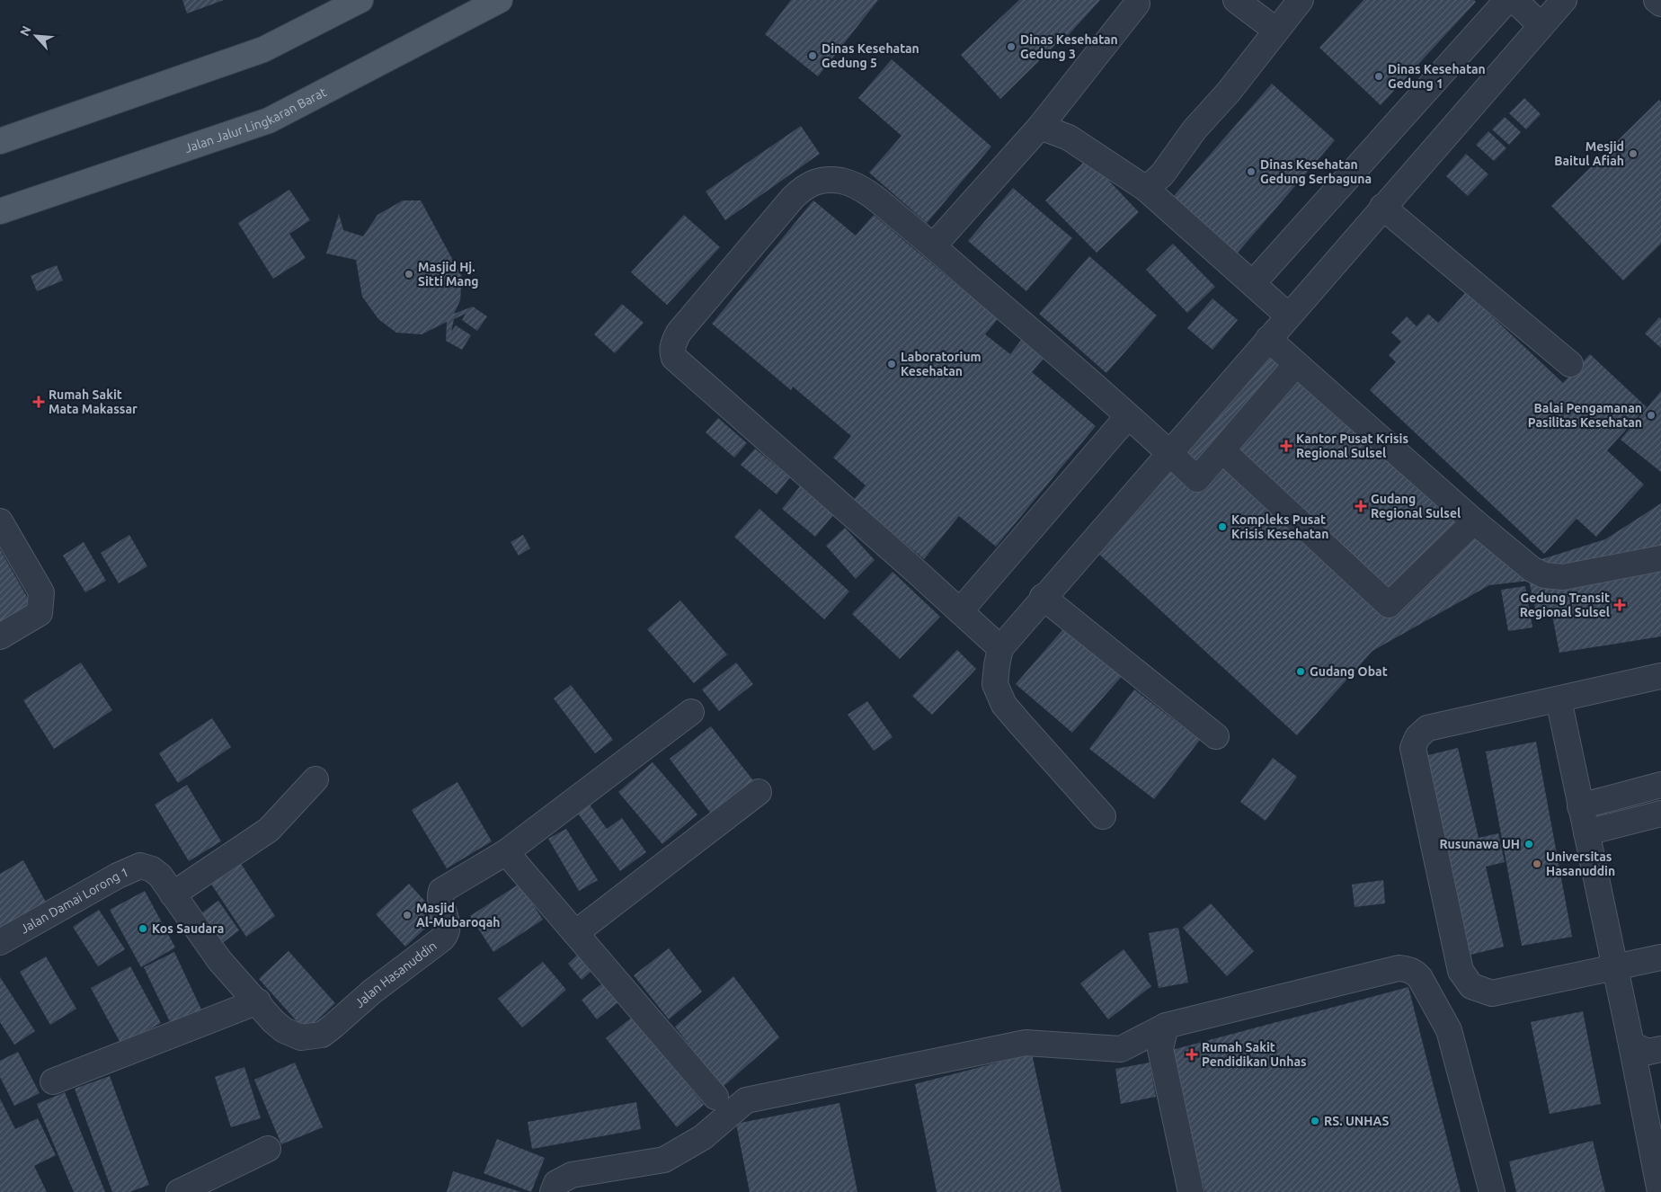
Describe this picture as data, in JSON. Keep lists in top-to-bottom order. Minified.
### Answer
{"streets":{"main road":["Jalan Jalur Lingkaran Barat"],"street":["Jalan Damai Lorong 1","Jalan Hasanuddin"]},"crossings":[["Jalan Damai Lorong 1","Jalan Hasanuddin"]],"places":{"other":["Dinas Kesehatan Gedung 3","Dinas Kesehatan Gedung 5","Dinas Kesehatan Gedung 1","Mesjid Baitul Afiah","Dinas Kesehatan Gedung Serbaguna","Masjid Hj. Sitti Mang","Laboratorium Kesehatan","Balai Pengamanan Pasilitas Kesehatan","Kompleks Pusat Krisis Kesehatan","Gudang Obat","Rusunawa UH","Universitas Hasanuddin","Masjid Al-Mubaroqah","Kos Saudara","RS. UNHAS"],"health":["Rumah Sakit Mata Makassar","Kantor Pusat Krisis Regional Sulsel","Gudang Regional Sulsel","Gedung Transit Regional Sulsel","Rumah Sakit Pendidikan Unhas"]},"north":"top left"}
